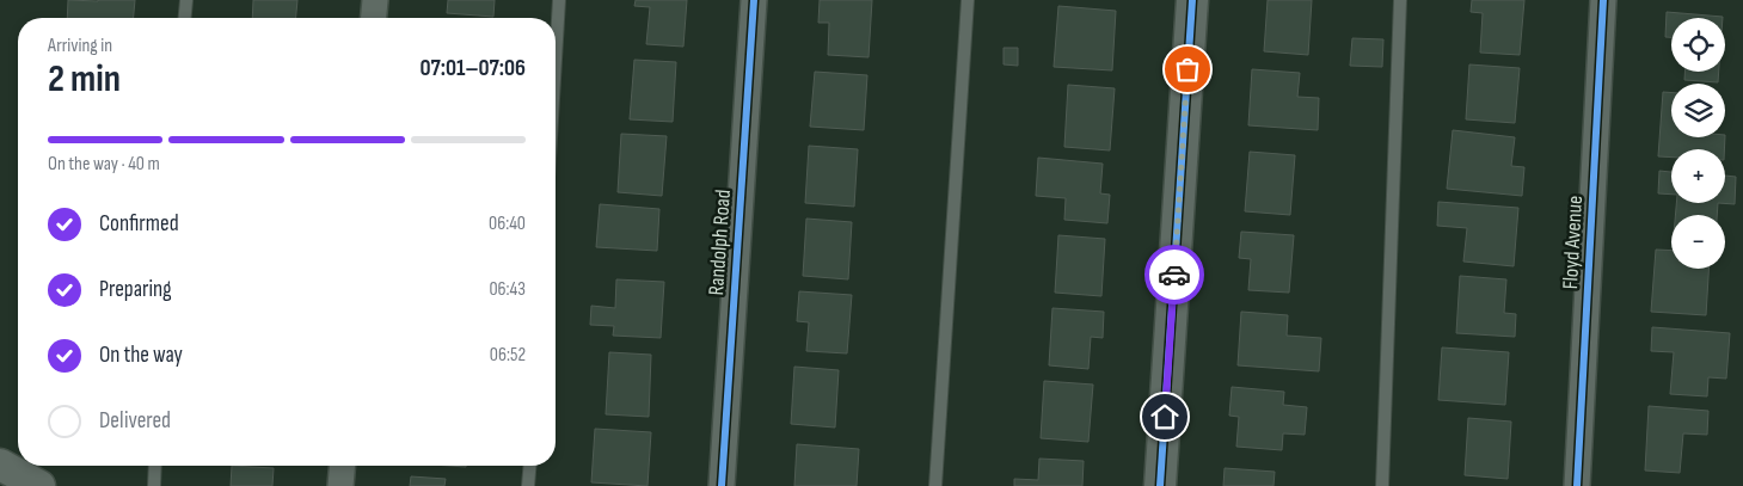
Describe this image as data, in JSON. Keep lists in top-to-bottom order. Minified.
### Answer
{"streets":{"street":["Randolph Road","Floyd Avenue"]},"page":{"map_buttons":["+","−"],"heading":["2 min","Arriving in","07:01–07:06"],"bar":"On the way · 40 m","list":[["Confirmed","06:40"],["Preparing","06:43"],["On the way","06:52"],"Delivered"]}}
